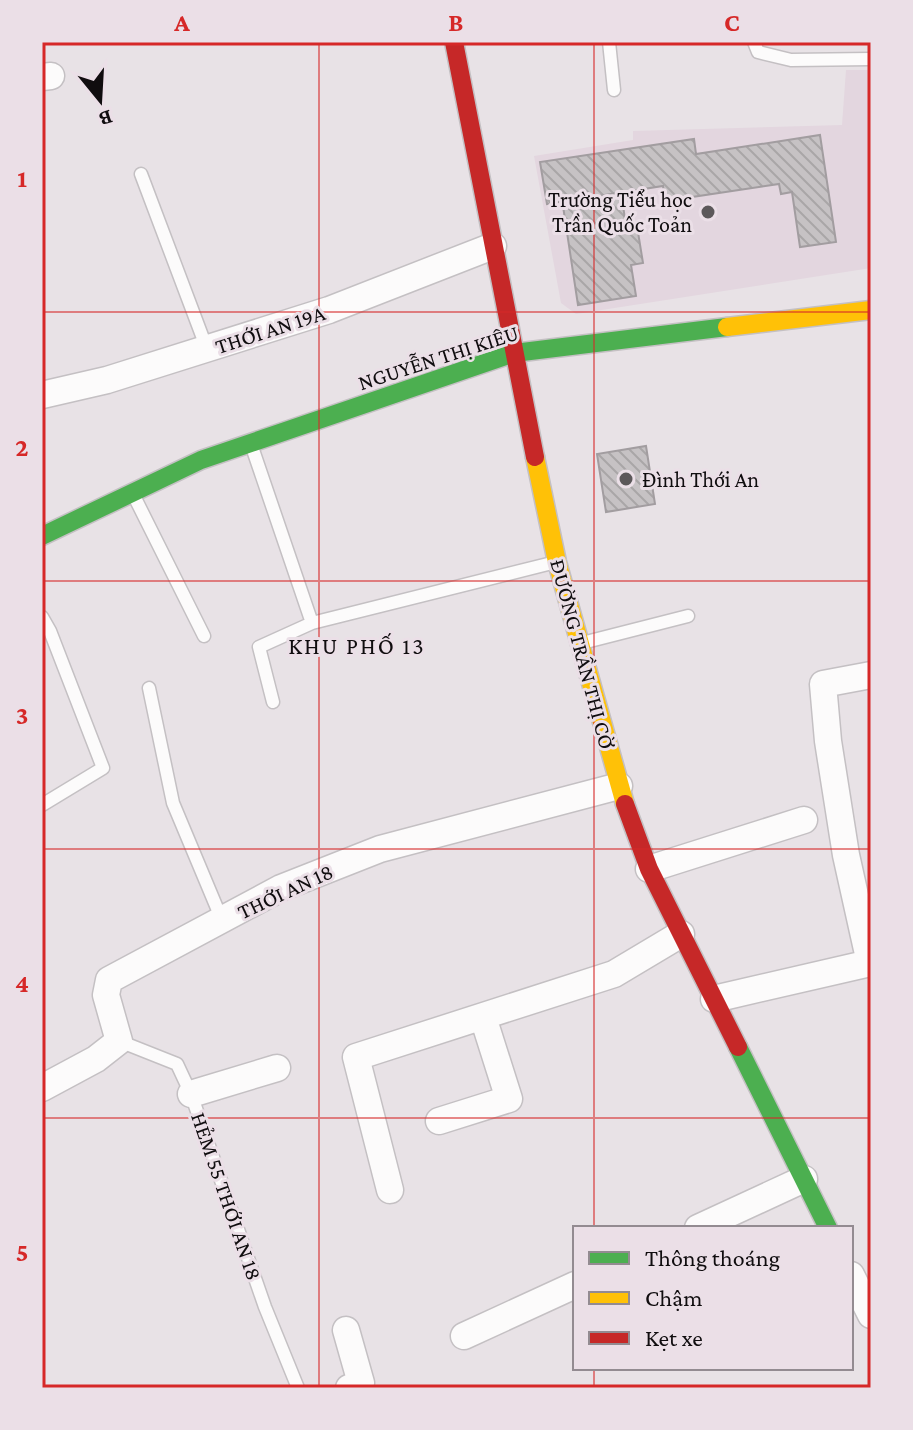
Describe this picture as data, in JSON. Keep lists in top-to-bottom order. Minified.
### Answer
{"streets":{"street":["THỚI AN 19A","NGUYỄN THỊ KIÊU","ĐƯỜNG TRẦN THỊ CỜ","THỚI AN 18"],"lane":["HẺM 55 THỚI AN 18"]},"crossings":[["THỚI AN 19A","ĐƯỜNG TRẦN THỊ CỜ"],["NGUYỄN THỊ KIÊU","ĐƯỜNG TRẦN THỊ CỜ"],["ĐƯỜNG TRẦN THỊ CỜ","THỚI AN 18"],["THỚI AN 18","HẺM 55 THỚI AN 18"]],"districts":["KHU PHỐ 13"],"places":["Trường Tiểu học Trần Quốc Toản","Đình Thới An"],"legend":["Thông thoáng","Chậm","Kẹt xe"],"north":"bottom","grid":{"columns":["A","B","C"],"rows":["1","2","3","4","5"]}}
